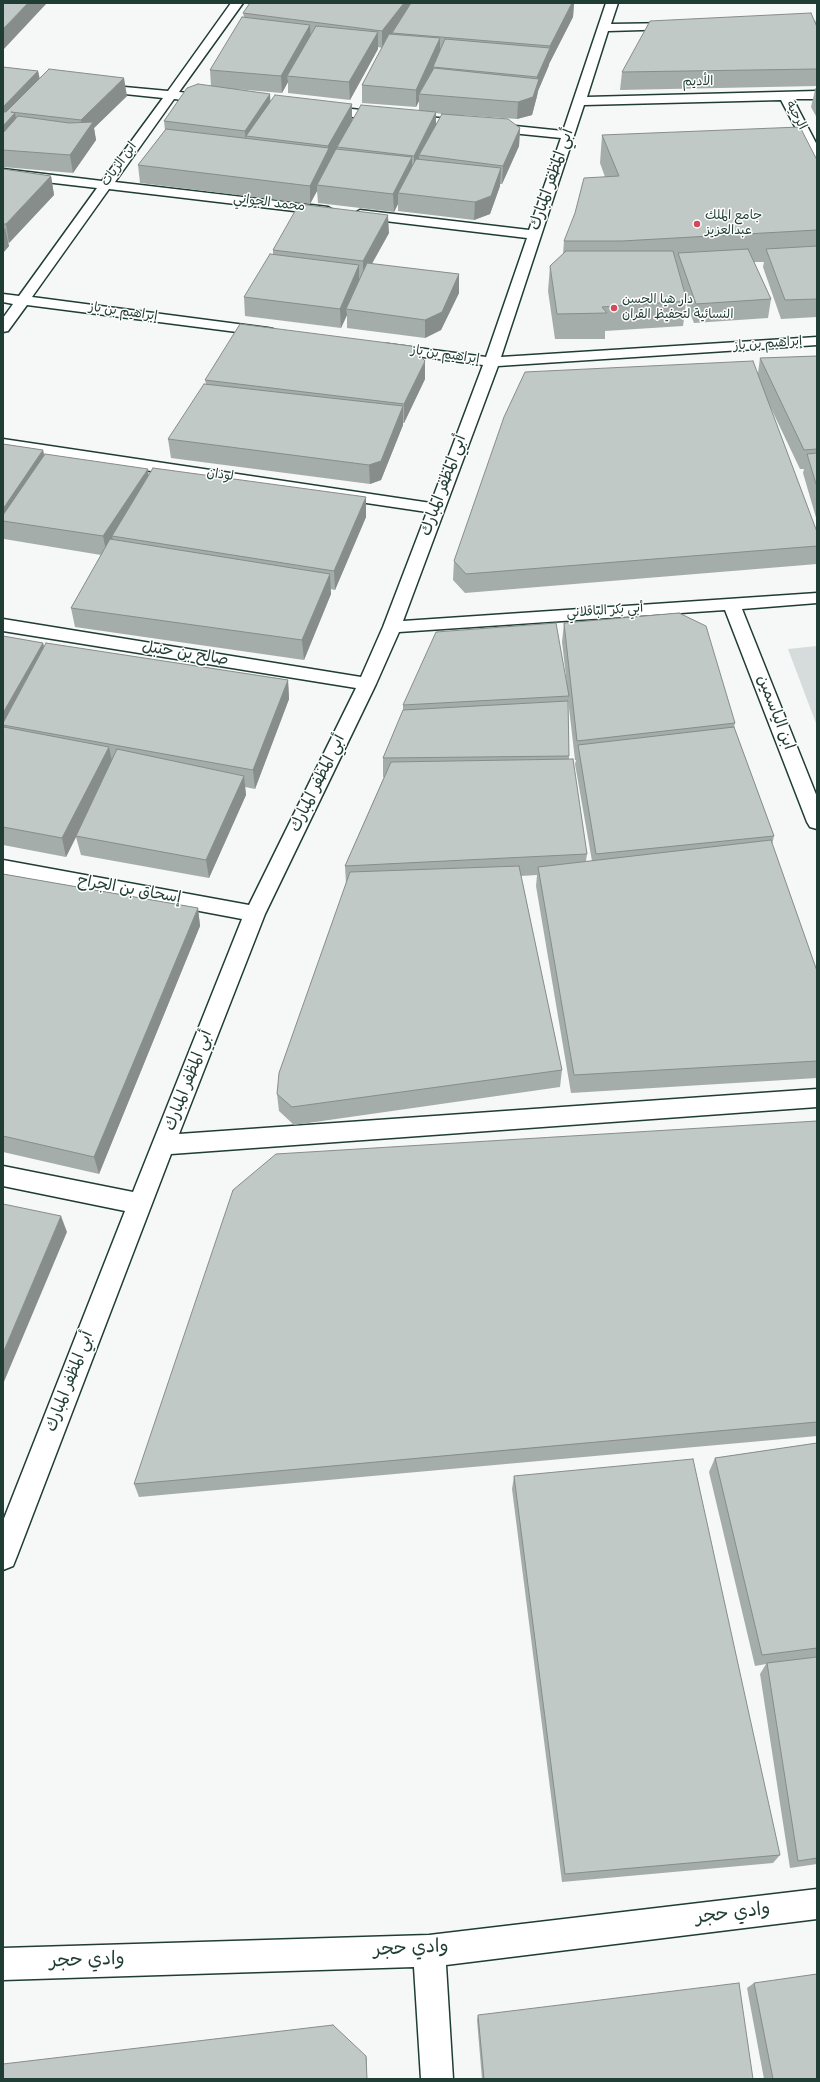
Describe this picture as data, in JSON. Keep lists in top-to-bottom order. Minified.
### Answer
{"streets":{"street":["الأديم","الرحية","ابن الزيات","أبي المظفر المبارك","محمد الجواني","إبراهيم بن باز","لوذان","أبي بكر الباقلاني","صالح بن حنبل","ابن الياسمين","إسحاق بن الجراح","وادي حجر"]},"crossings":[["الأديم","الرحية"],["الأديم","أبي المظفر المبارك"],["ابن الزيات","محمد الجواني"],["ابن الزيات","إبراهيم بن باز"],["أبي المظفر المبارك","محمد الجواني"],["أبي المظفر المبارك","إبراهيم بن باز"],["أبي المظفر المبارك","لوذان"],["أبي المظفر المبارك","أبي بكر الباقلاني"],["أبي المظفر المبارك","صالح بن حنبل"],["أبي المظفر المبارك","إسحاق بن الجراح"],["أبي بكر الباقلاني","ابن الياسمين"]],"places":["جامع الملك عبدالعزيز","دار هيا الحسن النسائية لتحفيظ القران"]}
